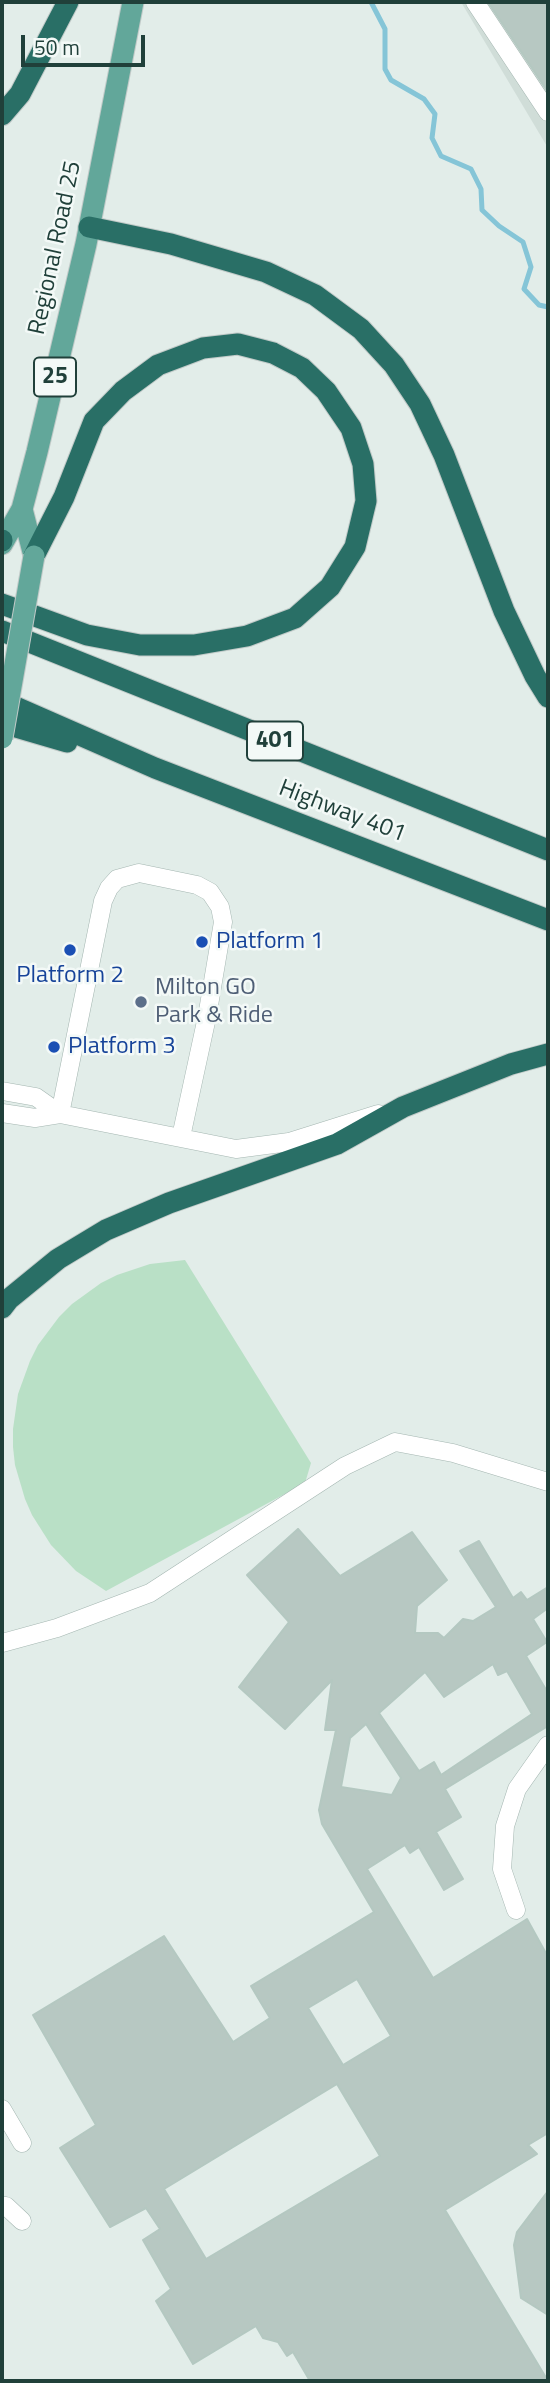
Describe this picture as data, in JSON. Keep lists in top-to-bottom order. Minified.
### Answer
{"streets":{"highway":["401","Highway 401"],"main road":["Regional Road 25","25"]},"crossings":[["Regional Road 25","25"]],"places":["Platform 1","Platform 2","Milton GO Park & Ride","Platform 3"],"scale_bar":"50 m"}
